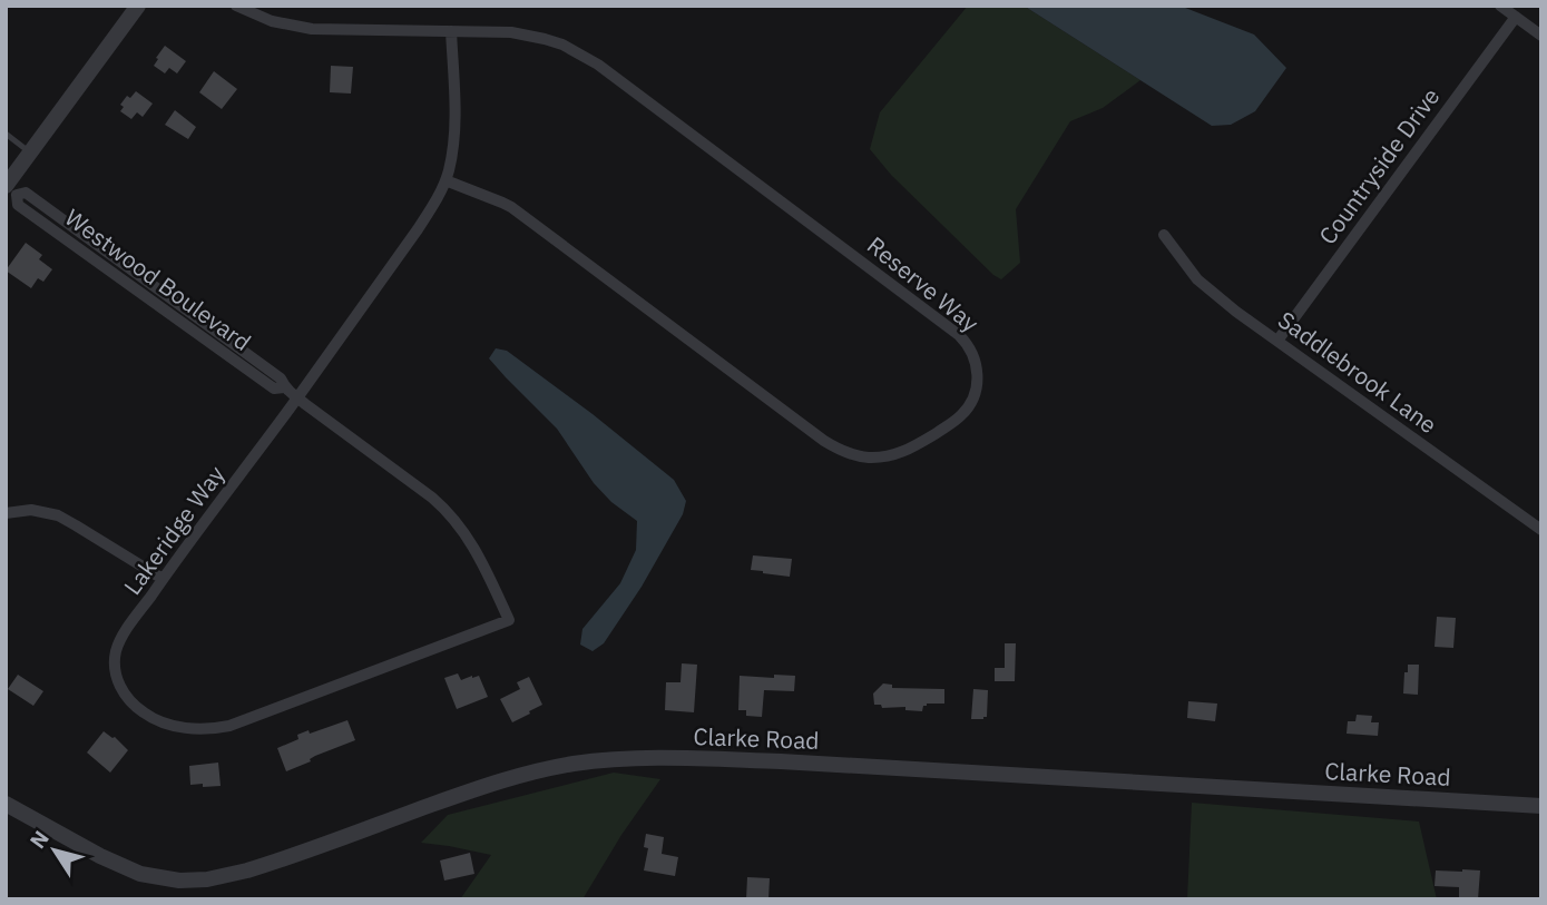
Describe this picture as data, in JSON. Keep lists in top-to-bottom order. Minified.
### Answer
{"streets":{"street":["Countryside Drive","Westwood Boulevard","Reserve Way","Saddlebrook Lane","Lakeridge Way","Clarke Road"]},"crossings":[["Countryside Drive","Saddlebrook Lane"],["Westwood Boulevard","Lakeridge Way"],["Reserve Way","Lakeridge Way"]],"north":"top left"}
